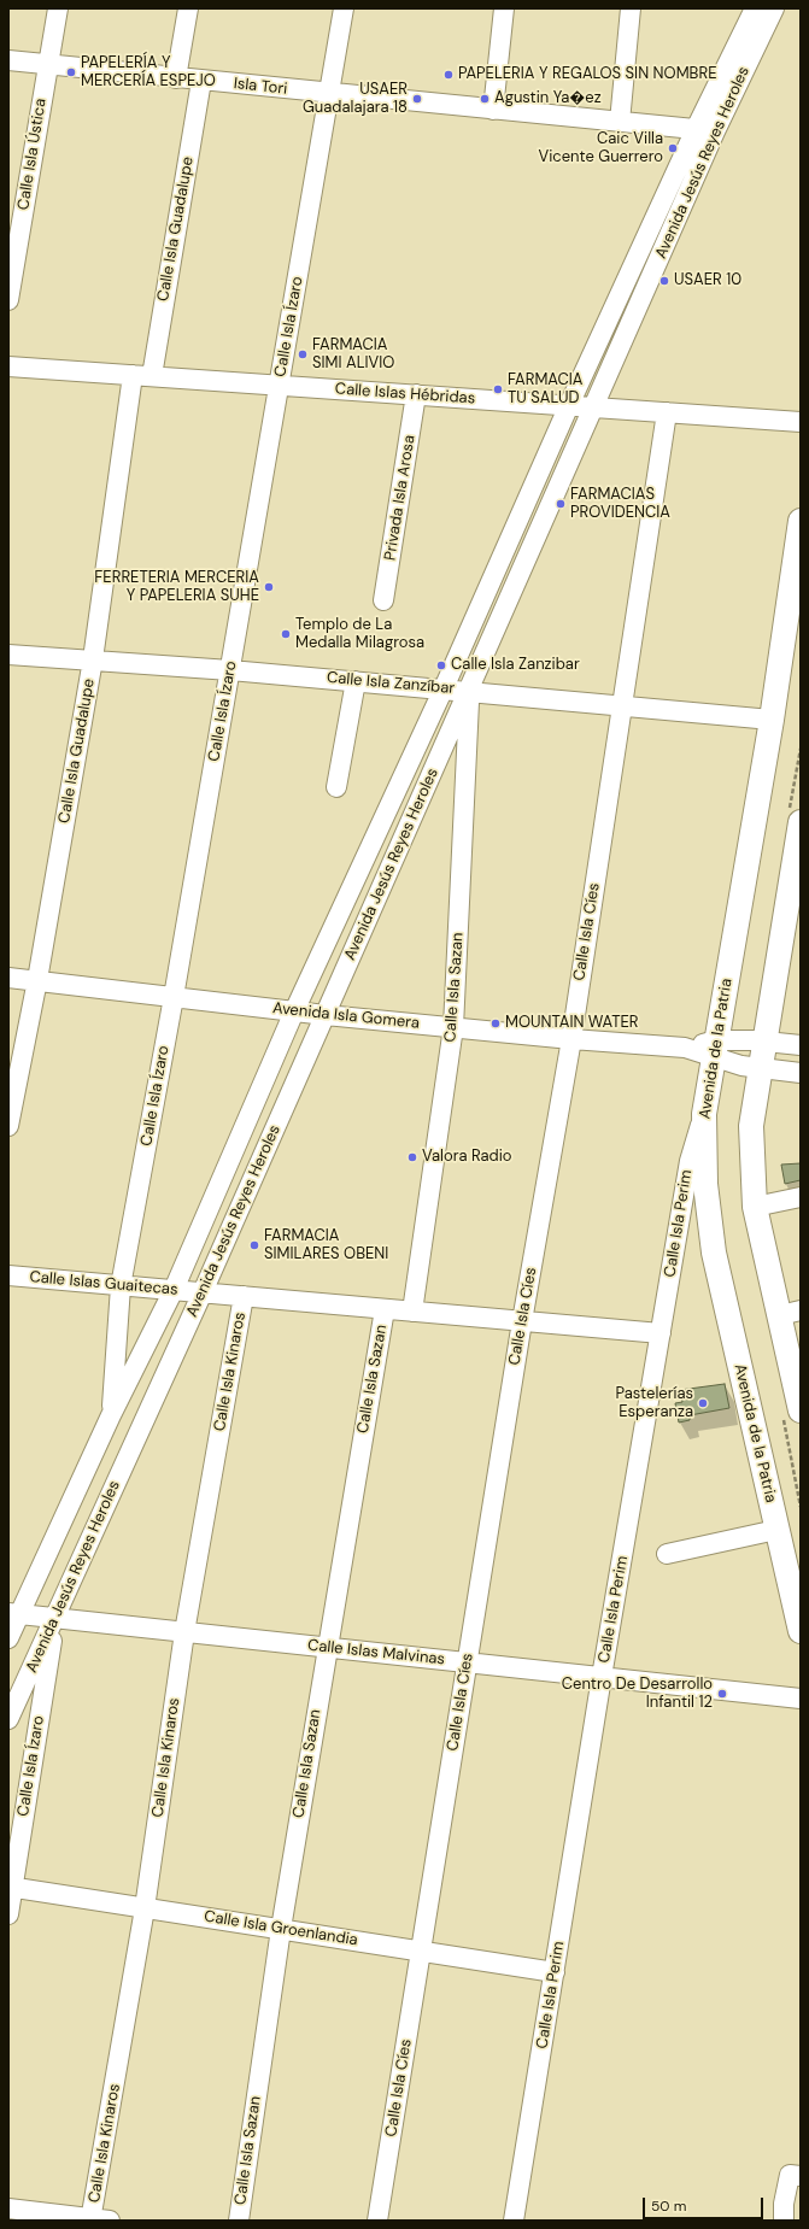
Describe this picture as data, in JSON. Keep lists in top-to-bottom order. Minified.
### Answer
{"streets":{"main road":["Avenida de la Patria"],"street":["Isla Tori","Calle Isla Ústica","Avenida Jesús Reyes Heroles","Calle Isla Guadalupe","Calle Isla Ízaro","Calle Islas Hébridas","Privada Isla Arosa","Calle Isla Zanzíbar","Calle Isla Cíes","Calle Isla Sazan","Avenida Isla Gomera","Calle Isla Perim","Calle Islas Guaitecas","Calle Isla Kinaros","Calle Islas Malvinas","Calle Isla Groenlandia"]},"crossings":[["Isla Tori","Calle Isla Ústica"],["Isla Tori","Avenida Jesús Reyes Heroles"],["Isla Tori","Calle Isla Guadalupe"],["Isla Tori","Calle Isla Ízaro"],["Avenida Jesús Reyes Heroles","Calle Isla Ízaro"],["Avenida Jesús Reyes Heroles","Calle Islas Hébridas"],["Avenida Jesús Reyes Heroles","Calle Isla Zanzíbar"],["Avenida Jesús Reyes Heroles","Calle Isla Sazan"],["Avenida Jesús Reyes Heroles","Avenida Isla Gomera"],["Avenida Jesús Reyes Heroles","Calle Islas Guaitecas"],["Avenida Jesús Reyes Heroles","Calle Islas Malvinas"],["Calle Isla Guadalupe","Calle Islas Hébridas"],["Calle Isla Guadalupe","Calle Isla Zanzíbar"],["Calle Isla Guadalupe","Avenida Isla Gomera"],["Calle Isla Ízaro","Calle Islas Hébridas"],["Calle Isla Ízaro","Calle Isla Zanzíbar"],["Calle Isla Ízaro","Avenida Isla Gomera"],["Calle Isla Ízaro","Calle Islas Guaitecas"],["Calle Isla Ízaro","Calle Islas Malvinas"],["Calle Isla Ízaro","Calle Isla Groenlandia"],["Calle Islas Hébridas","Privada Isla Arosa"],["Calle Islas Hébridas","Calle Isla Cíes"],["Calle Isla Zanzíbar","Calle Isla Cíes"],["Calle Isla Zanzíbar","Calle Isla Sazan"],["Calle Isla Zanzíbar","Avenida de la Patria"],["Calle Isla Cíes","Avenida Isla Gomera"],["Calle Isla Cíes","Calle Islas Guaitecas"],["Calle Isla Cíes","Calle Islas Malvinas"],["Calle Isla Cíes","Calle Isla Groenlandia"],["Calle Isla Sazan","Avenida Isla Gomera"],["Calle Isla Sazan","Calle Islas Guaitecas"],["Calle Isla Sazan","Calle Islas Malvinas"],["Calle Isla Sazan","Calle Isla Groenlandia"],["Avenida Isla Gomera","Avenida de la Patria"],["Avenida de la Patria","Calle Isla Perim"],["Calle Isla Perim","Calle Islas Guaitecas"],["Calle Isla Perim","Calle Islas Malvinas"],["Calle Isla Perim","Calle Isla Groenlandia"],["Calle Islas Guaitecas","Calle Isla Kinaros"],["Calle Isla Kinaros","Calle Islas Malvinas"],["Calle Isla Kinaros","Calle Isla Groenlandia"]],"places":["PAPELERÍA Y MERCERÍA ESPEJO","PAPELERIA Y REGALOS SIN NOMBRE","USAER Guadalajara 18","Agustin Ya�ez","Caic Villa Vicente Guerrero","USAER 10","FARMACIA SIMI ALIVIO","FARMACIA TU SALUD","FARMACIAS PROVIDENCIA","FERRETERIA MERCERIA Y PAPELERIA SUHE","Templo de La Medalla Milagrosa","Calle Isla Zanzibar","MOUNTAIN WATER","Valora Radio","FARMACIA SIMILARES OBENI","Pastelerías Esperanza","Centro De Desarrollo Infantil 12"],"scale_bar":"50 m"}
